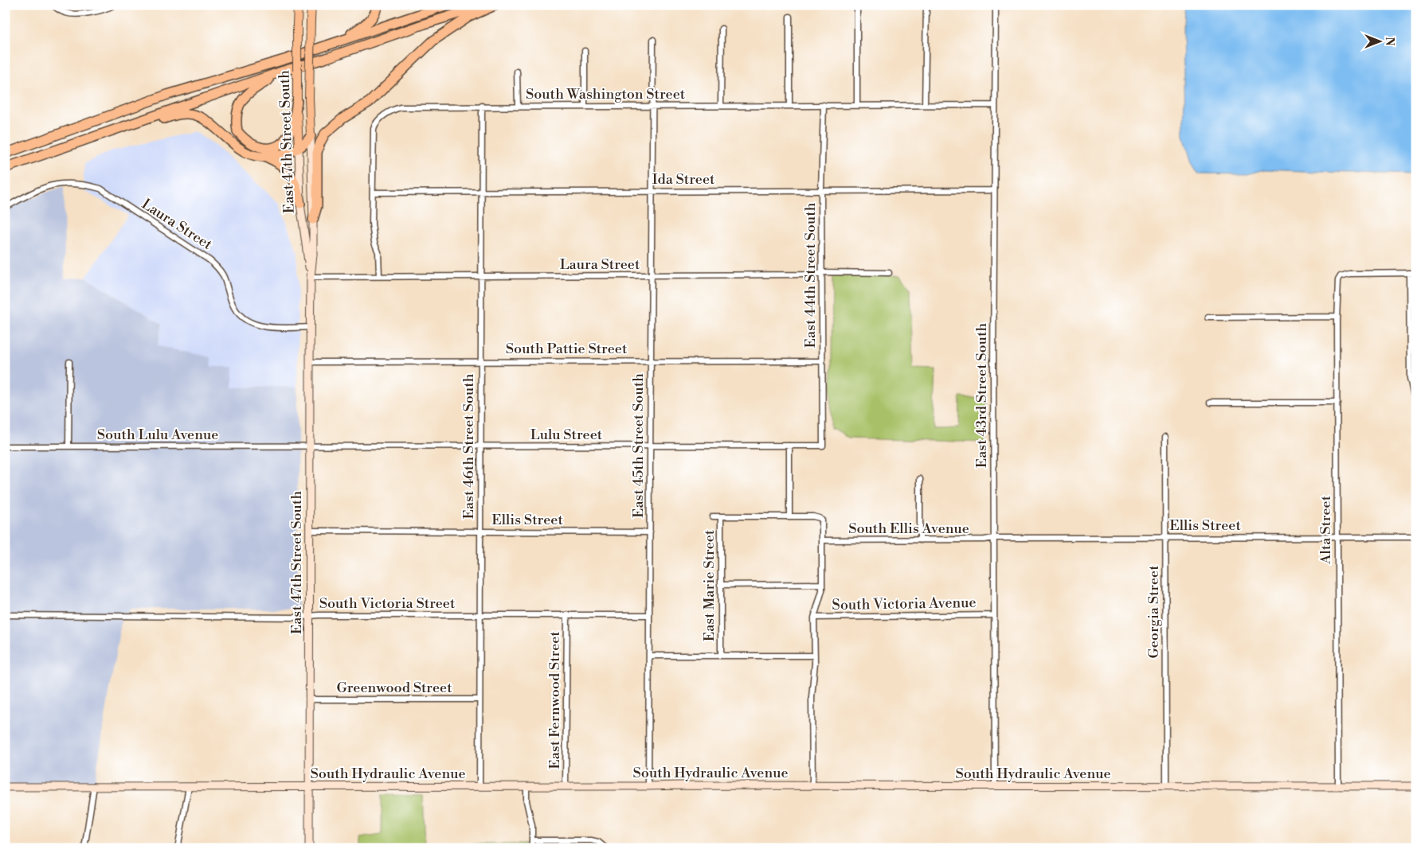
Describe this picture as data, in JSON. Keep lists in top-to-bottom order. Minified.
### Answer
{"streets":{"main road":["East 47th Street South"],"street":["South Washington Street","Ida Street","Laura Street","East 44th Street South","South Pattie Street","East 43rd Street South","South Lulu Avenue","Lulu Street","East 45th Street South","East 46th Street South","Ellis Street","South Ellis Avenue","Alta Street","East Marie Street","South Victoria Street","South Victoria Avenue","Georgia Street","Greenwood Street","East Fernwood Street","South Hydraulic Avenue"]},"crossings":[["South Washington Street","Ida Street"],["South Washington Street","Laura Street"],["South Washington Street","East 44th Street South"],["South Washington Street","East 43rd Street South"],["South Washington Street","East 45th Street South"],["South Washington Street","East 46th Street South"],["East 47th Street South","Laura Street"],["East 47th Street South","South Pattie Street"],["East 47th Street South","South Lulu Avenue"],["East 47th Street South","Lulu Street"],["East 47th Street South","Ellis Street"],["East 47th Street South","South Victoria Street"],["East 47th Street South","Greenwood Street"],["East 47th Street South","South Hydraulic Avenue"],["Ida Street","East 44th Street South"],["Ida Street","East 43rd Street South"],["Ida Street","East 45th Street South"],["Ida Street","East 46th Street South"],["Laura Street","East 44th Street South"],["Laura Street","East 45th Street South"],["Laura Street","East 46th Street South"],["East 44th Street South","South Pattie Street"],["East 44th Street South","Lulu Street"],["South Pattie Street","East 45th Street South"],["South Pattie Street","East 46th Street South"],["East 43rd Street South","Ellis Street"],["East 43rd Street South","South Ellis Avenue"],["East 43rd Street South","South Victoria Avenue"],["East 43rd Street South","South Hydraulic Avenue"],["South Lulu Avenue","Lulu Street"],["Lulu Street","East 45th Street South"],["Lulu Street","East 46th Street South"],["East 45th Street South","Ellis Street"],["East 45th Street South","South Victoria Street"],["East 45th Street South","South Hydraulic Avenue"],["East 46th Street South","Ellis Street"],["East 46th Street South","South Victoria Street"],["East 46th Street South","Greenwood Street"],["East 46th Street South","South Hydraulic Avenue"],["Ellis Street","South Ellis Avenue"],["Ellis Street","Alta Street"],["Ellis Street","Georgia Street"],["Alta Street","South Hydraulic Avenue"],["East Marie Street","South Victoria Avenue"],["South Victoria Street","East Fernwood Street"],["Georgia Street","South Hydraulic Avenue"],["East Fernwood Street","South Hydraulic Avenue"]],"north":"right"}
